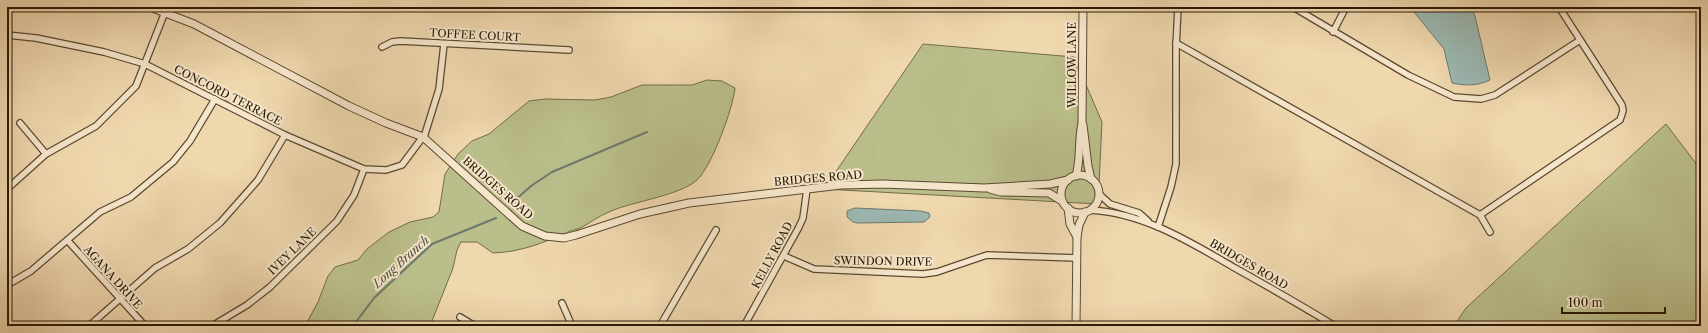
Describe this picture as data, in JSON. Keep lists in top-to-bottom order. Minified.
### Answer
{"streets":{"street":["TOFFEE COURT","WILLOW LANE","CONCORD TERRACE","BRIDGES ROAD","IVEY LANE","KELLY ROAD","SWINDON DRIVE","AGANA DRIVE"]},"crossings":[["TOFFEE COURT","CONCORD TERRACE"],["WILLOW LANE","BRIDGES ROAD"],["CONCORD TERRACE","BRIDGES ROAD"],["CONCORD TERRACE","IVEY LANE"],["BRIDGES ROAD","KELLY ROAD"],["KELLY ROAD","SWINDON DRIVE"]],"water":["Long Branch"],"scale_bar":"100 m"}
